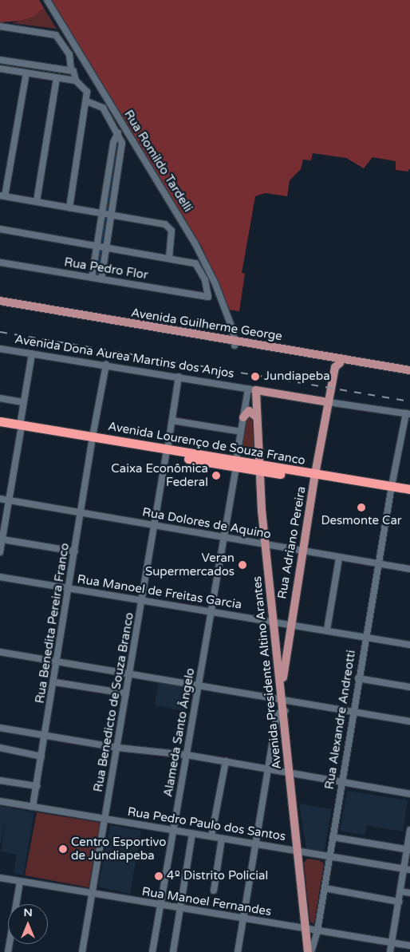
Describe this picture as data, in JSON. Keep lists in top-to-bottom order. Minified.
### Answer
{"streets":{"highway":["Avenida Lourenço de Souza Franco"],"main road":["Avenida Guilherme George","Avenida Dona Aurea Martins dos Anjos","Rua Adriano Pereira","Avenida Presidente Altino Arantes"],"street":["Rua Romildo Tardelli","Rua Pedro Flor","Rua Dolores de Aquino","Rua Manoel de Freitas Garcia","Rua Benedita Pereira Franco","Rua Benedicto de Souza Branco","Rua Alexandre Andreotti","Alameda Santo Ângelo","Rua Pedro Paulo dos Santos","Rua Manoel Fernandes"]},"crossings":[["Rua Romildo Tardelli","Avenida Guilherme George"],["Avenida Guilherme George","Rua Adriano Pereira"],["Avenida Dona Aurea Martins dos Anjos","Rua Adriano Pereira"],["Avenida Dona Aurea Martins dos Anjos","Rua Benedita Pereira Franco"],["Avenida Dona Aurea Martins dos Anjos","Avenida Presidente Altino Arantes"],["Avenida Dona Aurea Martins dos Anjos","Rua Benedicto de Souza Branco"],["Avenida Dona Aurea Martins dos Anjos","Rua Alexandre Andreotti"],["Avenida Dona Aurea Martins dos Anjos","Alameda Santo Ângelo"],["Avenida Lourenço de Souza Franco","Rua Adriano Pereira"],["Avenida Lourenço de Souza Franco","Rua Benedita Pereira Franco"],["Avenida Lourenço de Souza Franco","Avenida Presidente Altino Arantes"],["Avenida Lourenço de Souza Franco","Rua Benedicto de Souza Branco"],["Avenida Lourenço de Souza Franco","Rua Alexandre Andreotti"],["Avenida Lourenço de Souza Franco","Alameda Santo Ângelo"],["Rua Dolores de Aquino","Rua Adriano Pereira"],["Rua Dolores de Aquino","Rua Benedita Pereira Franco"],["Rua Dolores de Aquino","Avenida Presidente Altino Arantes"],["Rua Dolores de Aquino","Rua Benedicto de Souza Branco"],["Rua Dolores de Aquino","Rua Alexandre Andreotti"],["Rua Dolores de Aquino","Alameda Santo Ângelo"],["Rua Adriano Pereira","Rua Manoel de Freitas Garcia"],["Rua Adriano Pereira","Avenida Presidente Altino Arantes"],["Rua Manoel de Freitas Garcia","Rua Benedita Pereira Franco"],["Rua Manoel de Freitas Garcia","Avenida Presidente Altino Arantes"],["Rua Manoel de Freitas Garcia","Rua Benedicto de Souza Branco"],["Rua Manoel de Freitas Garcia","Rua Alexandre Andreotti"],["Rua Manoel de Freitas Garcia","Alameda Santo Ângelo"],["Rua Benedita Pereira Franco","Rua Pedro Paulo dos Santos"],["Avenida Presidente Altino Arantes","Alameda Santo Ângelo"],["Avenida Presidente Altino Arantes","Rua Pedro Paulo dos Santos"],["Avenida Presidente Altino Arantes","Rua Manoel Fernandes"],["Rua Benedicto de Souza Branco","Rua Pedro Paulo dos Santos"],["Rua Benedicto de Souza Branco","Rua Manoel Fernandes"],["Rua Alexandre Andreotti","Rua Pedro Paulo dos Santos"],["Rua Alexandre Andreotti","Rua Manoel Fernandes"],["Alameda Santo Ângelo","Rua Pedro Paulo dos Santos"],["Alameda Santo Ângelo","Rua Manoel Fernandes"]],"places":["Jundiapeba","Caixa Econômica Federal","Desmonte Car","Veran Supermercados","Centro Esportivo de Jundiapeba","4º Distrito Policial"],"north":"top"}
